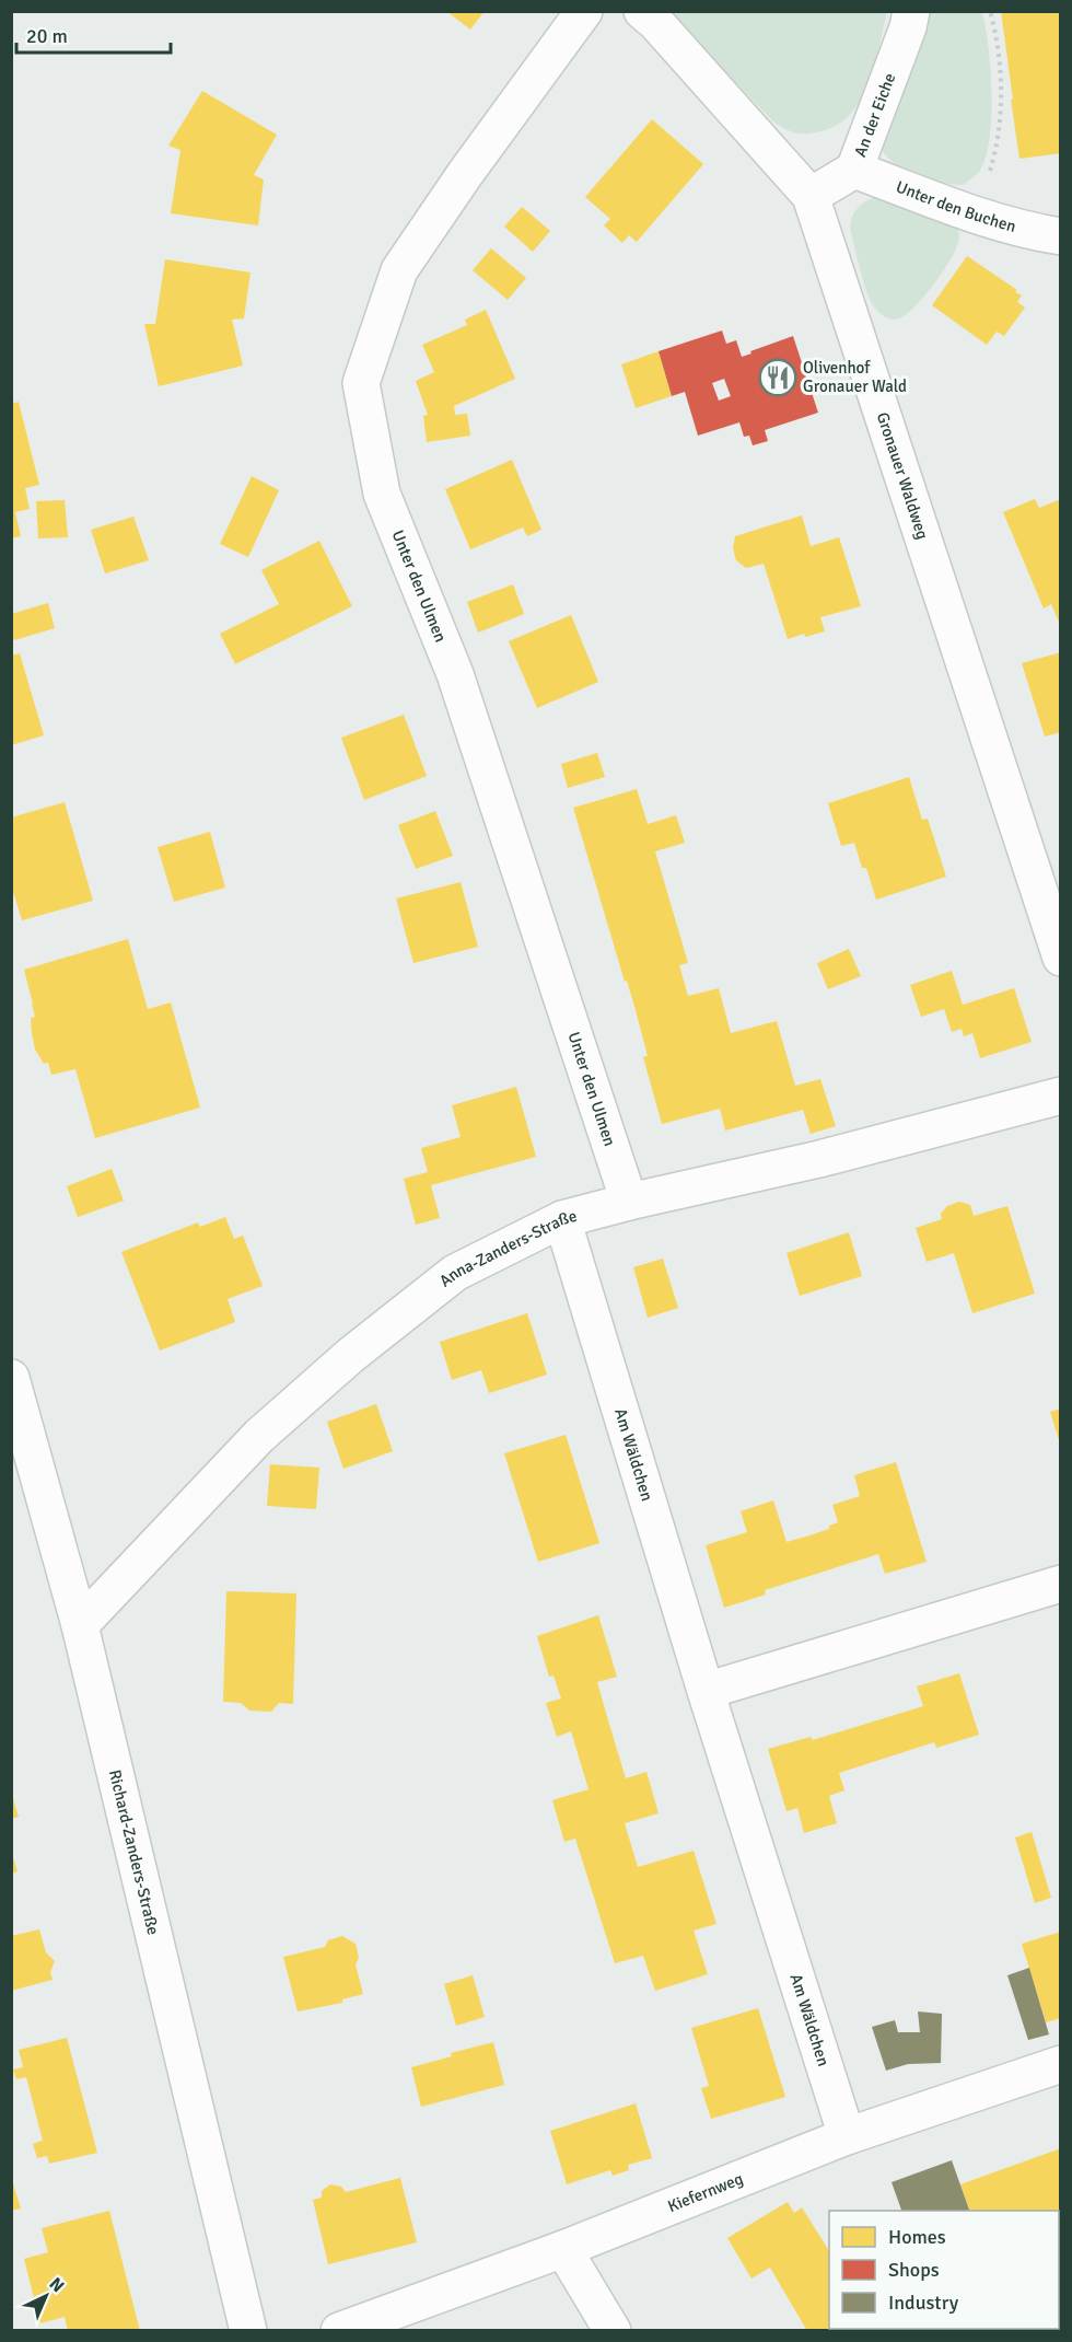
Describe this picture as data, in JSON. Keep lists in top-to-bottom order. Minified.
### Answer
{"streets":{"street":["An der Eiche","Unter den Buchen","Gronauer Waldweg","Unter den Ulmen","Anna-Zanders-Straße","Am Wäldchen","Richard-Zanders-Straße","Kiefernweg"]},"crossings":[["An der Eiche","Unter den Buchen"],["An der Eiche","Gronauer Waldweg"],["Unter den Ulmen","Anna-Zanders-Straße"],["Anna-Zanders-Straße","Am Wäldchen"],["Anna-Zanders-Straße","Richard-Zanders-Straße"],["Am Wäldchen","Kiefernweg"]],"places":{"restaurant":["Olivenhof Gronauer Wald"]},"legend":["Homes","Shops","Industry"],"scale_bar":"20 m","north":"top right"}
